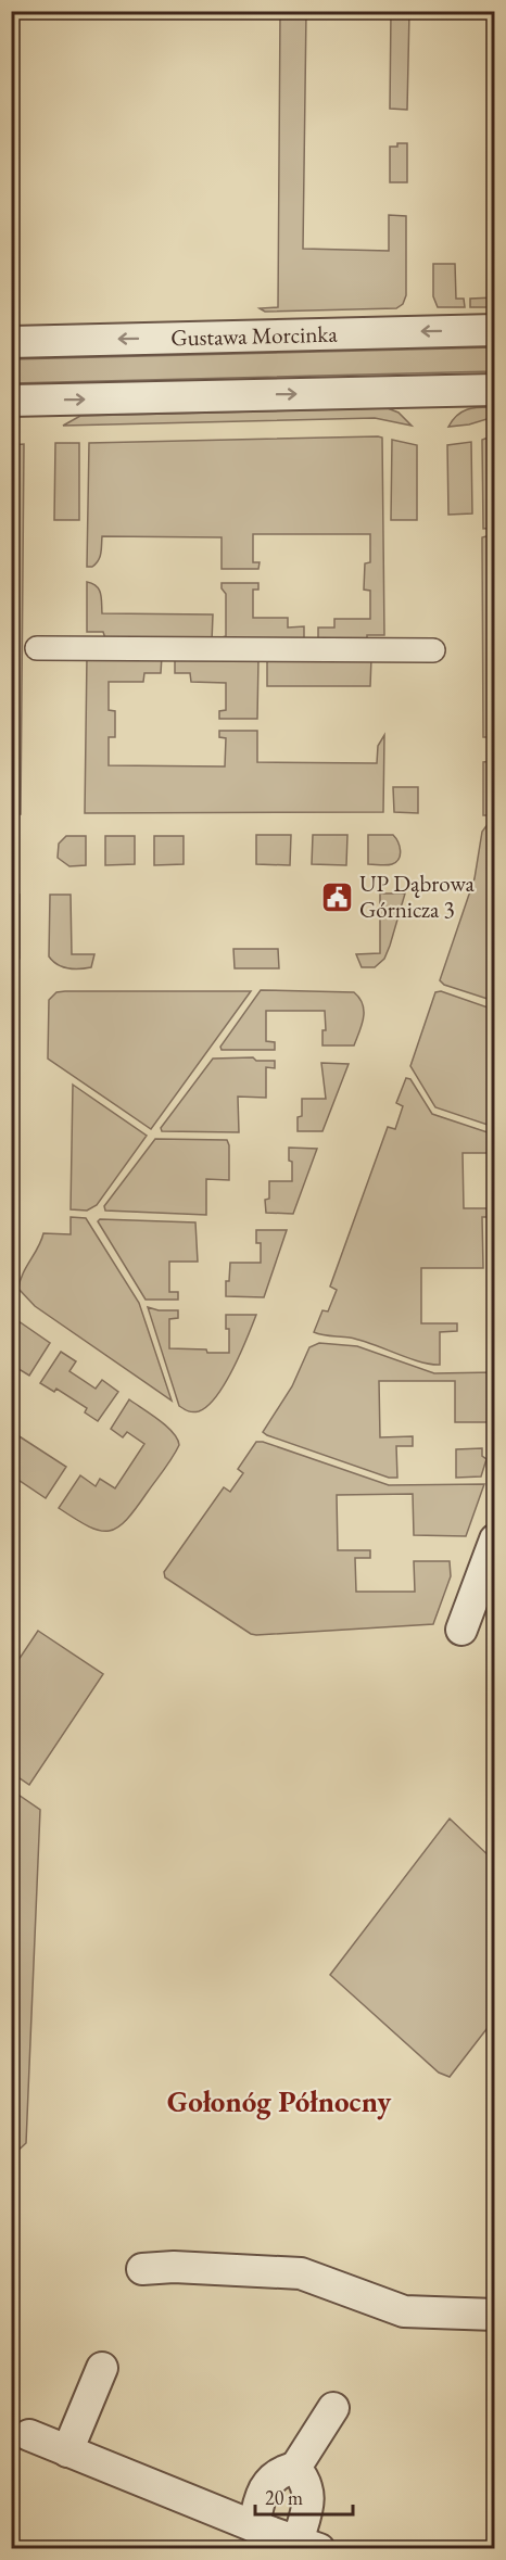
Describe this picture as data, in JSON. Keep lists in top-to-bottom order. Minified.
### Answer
{"streets":{"street":["Gustawa Morcinka"]},"districts":["Gołonóg Północny"],"places":{"public building":["UP Dąbrowa Górnicza 3"]},"scale_bar":"20 m"}
